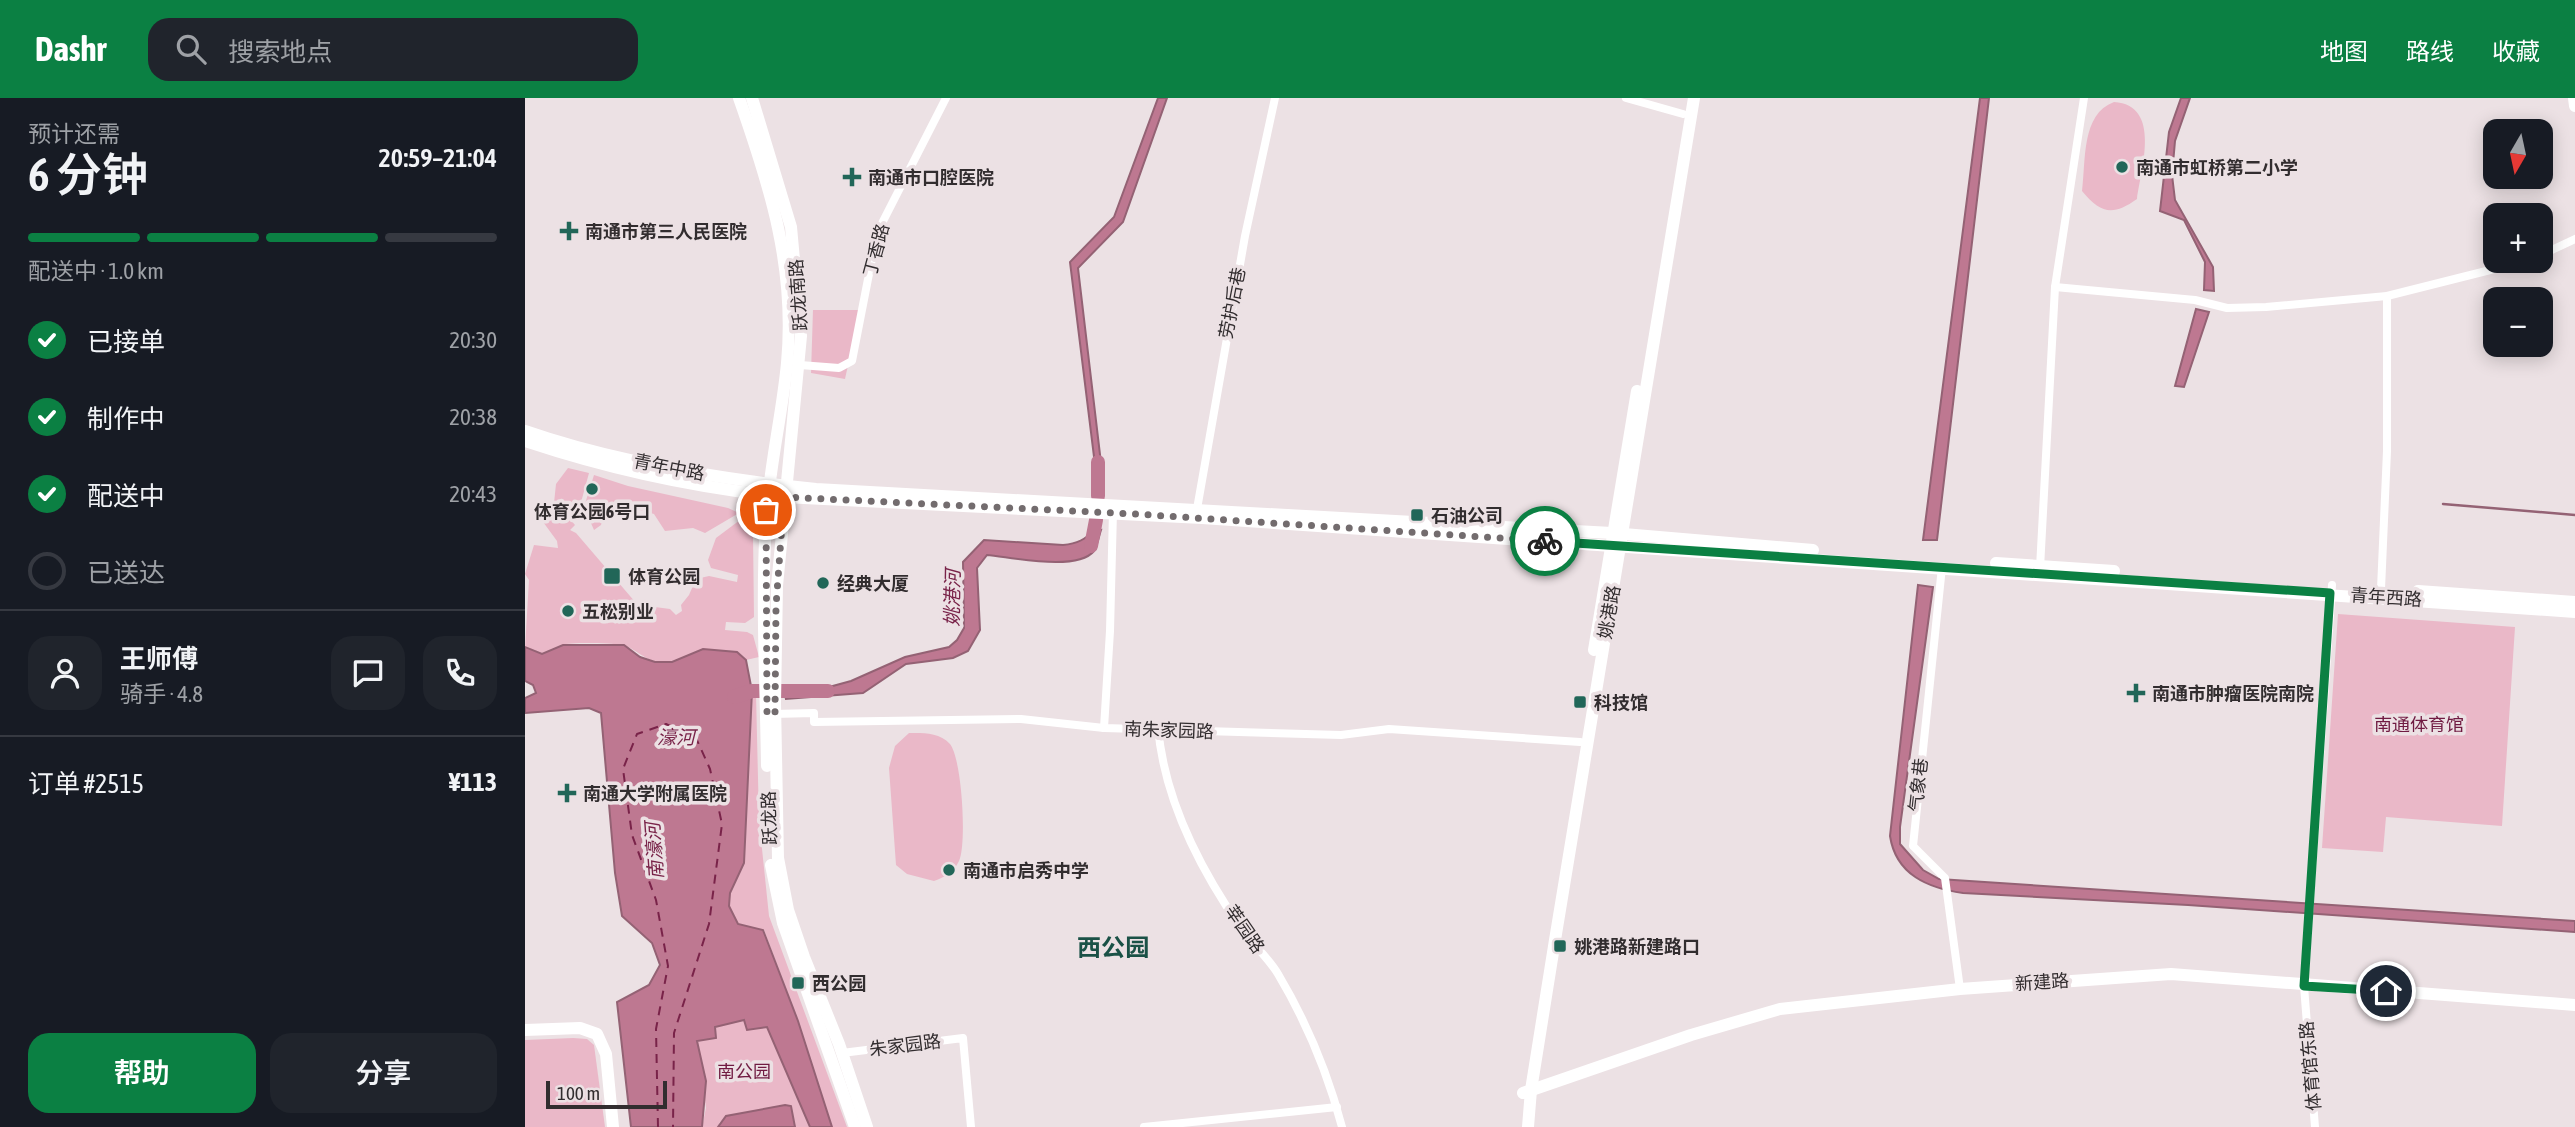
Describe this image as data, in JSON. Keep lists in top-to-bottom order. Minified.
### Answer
{"streets":{"main road":["跃龙南路","青年中路","青年西路","姚港路","跃龙路","新建路"],"street":["丁香路","劳护后巷","南朱家园路","气象巷","莘园路","朱家园路","体育馆东路"]},"crossings":[["丁香路","跃龙南路"],["跃龙南路","青年中路"],["跃龙南路","跃龙路"],["劳护后巷","青年中路"],["青年中路","青年西路"],["青年中路","姚港路"],["青年中路","跃龙路"],["青年西路","姚港路"],["青年西路","气象巷"],["青年西路","体育馆东路"],["姚港路","南朱家园路"],["姚港路","新建路"],["南朱家园路","跃龙路"],["南朱家园路","莘园路"],["气象巷","新建路"],["跃龙路","朱家园路"],["新建路","体育馆东路"]],"districts":["西公园"],"water":["姚港河","濠河","南濠河"],"parks":["南通体育馆","南公园"],"places":{"other":["南通市虹桥第二小学","体育公园6号口","经典大厦","五松别业","南通市启秀中学"],"health":["南通市口腔医院","南通市第三人民医院","南通市肿瘤医院南院","南通大学附属医院"],"transit":["石油公司","体育公园","科技馆","姚港路新建路口","西公园"]},"scale_bar":"100 m","north":"bottom","page":{"header":"Dashr","search":"搜索地点","nav":["地图","路线","收藏"],"heading":["6 分钟","预计还需","20:59–21:04"],"panel":["王师傅","骑手 · 4.8","订单 #2515","¥113"],"map_buttons":["+","−"],"bar":"配送中 · 1.0 km","list":[["已接单","20:30"],["制作中","20:38"],["配送中","20:43"],"已送达"],"buttons":["帮助","分享"],"scale":"100 m"}}
